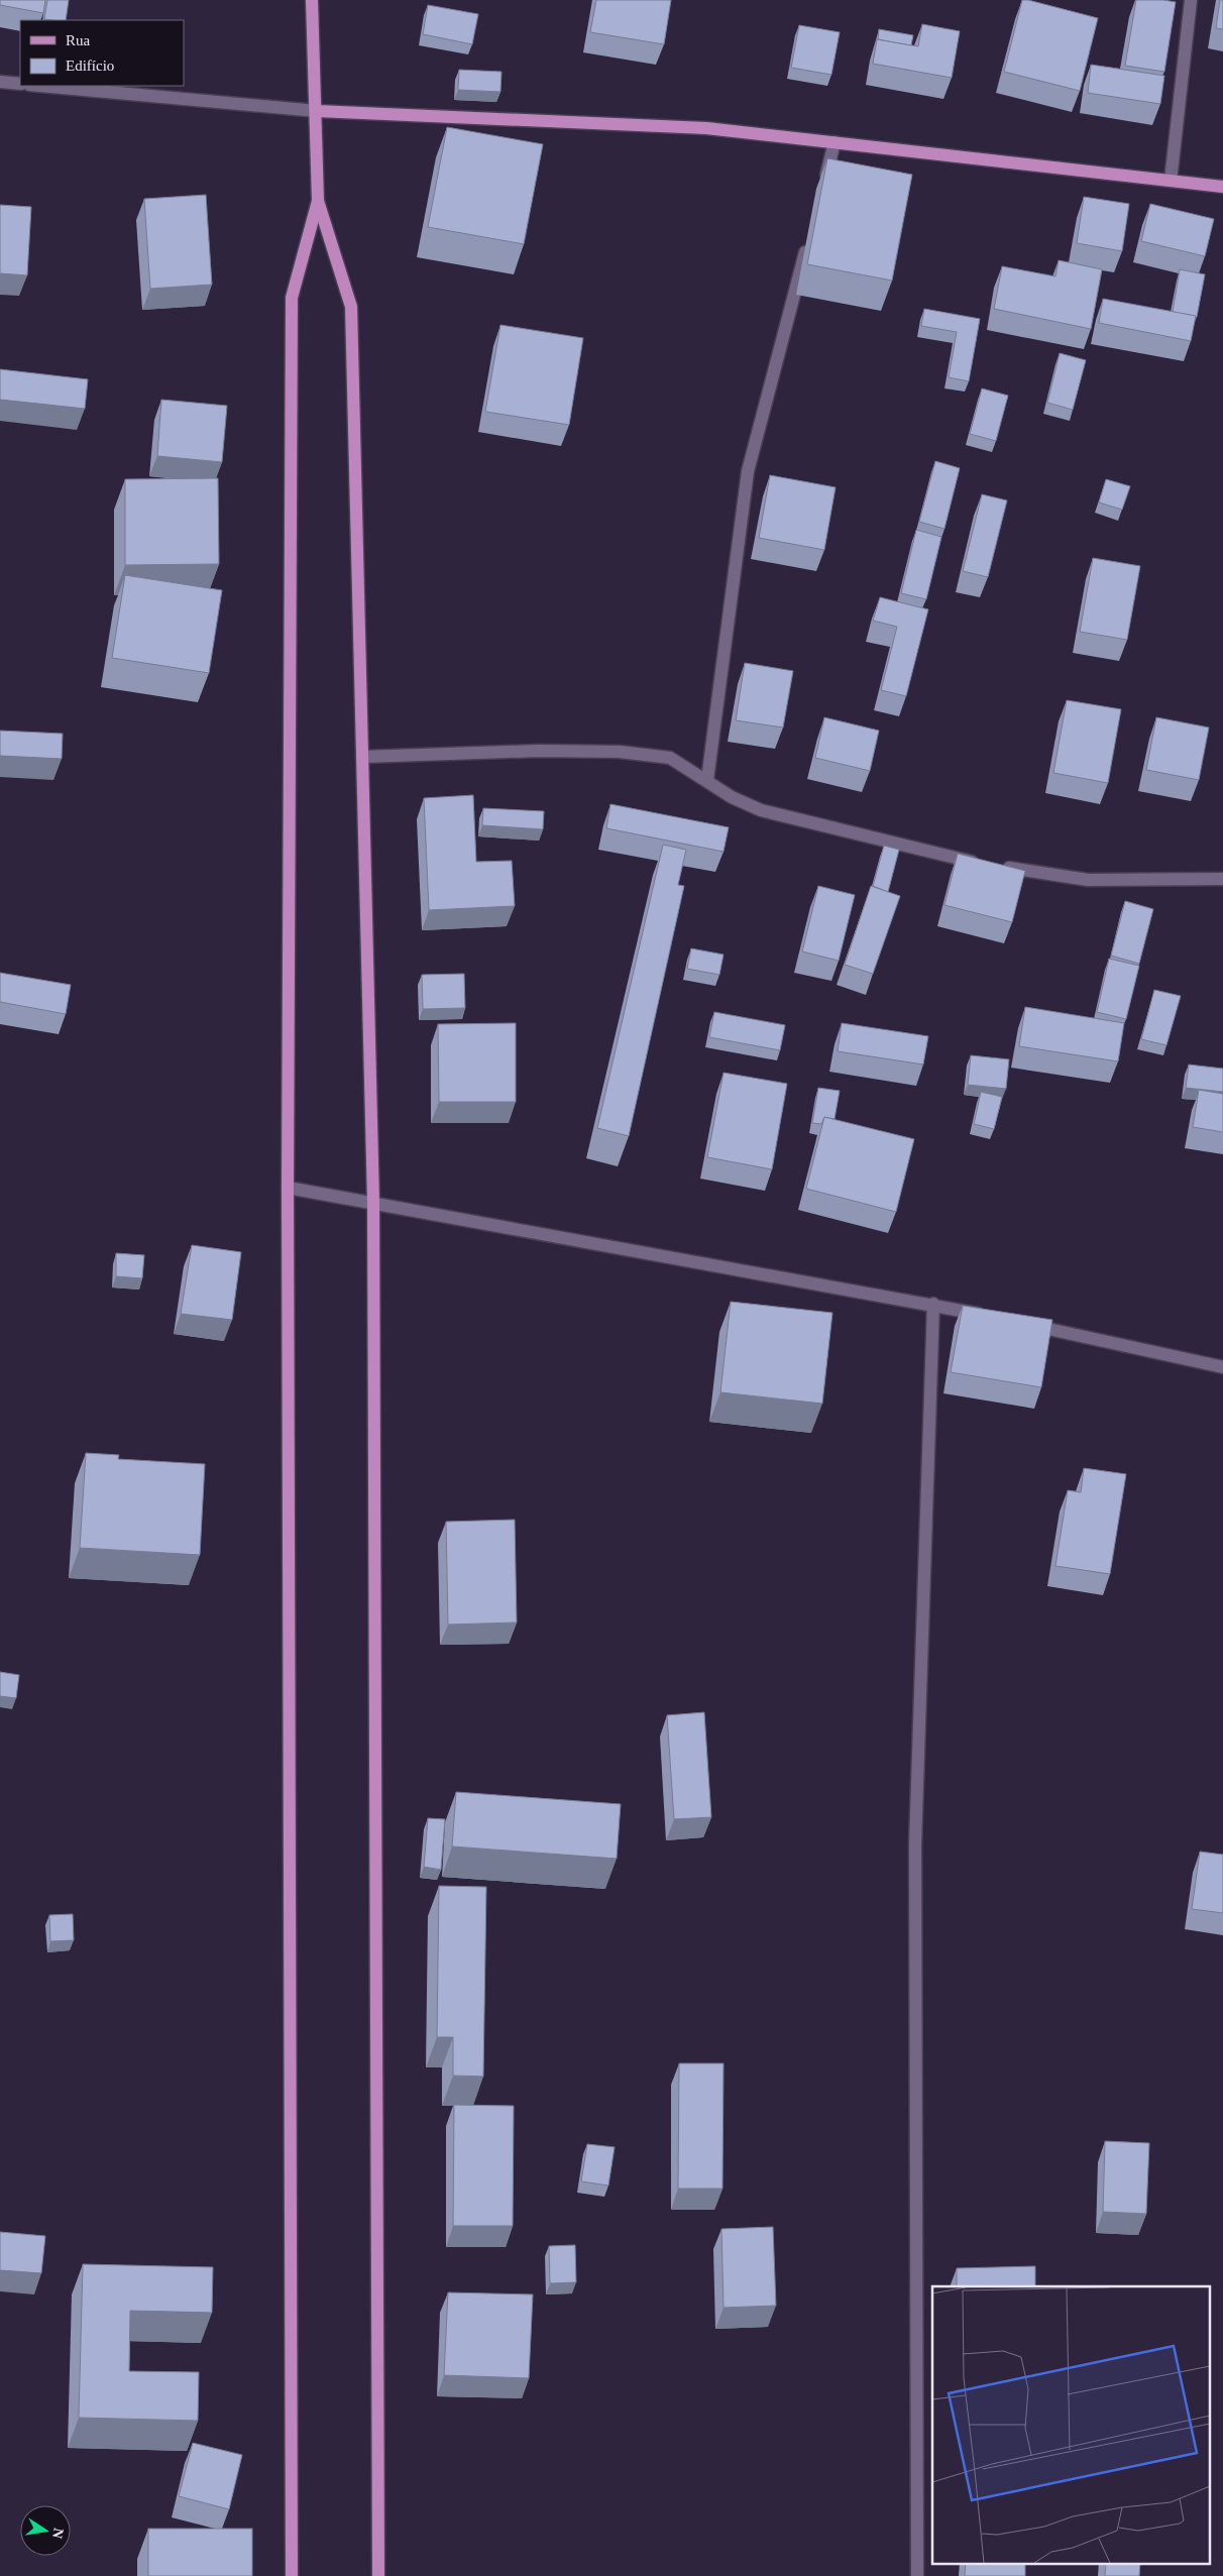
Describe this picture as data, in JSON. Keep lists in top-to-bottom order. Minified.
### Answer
{"legend":["Rua","Edifício"],"north":"right"}
